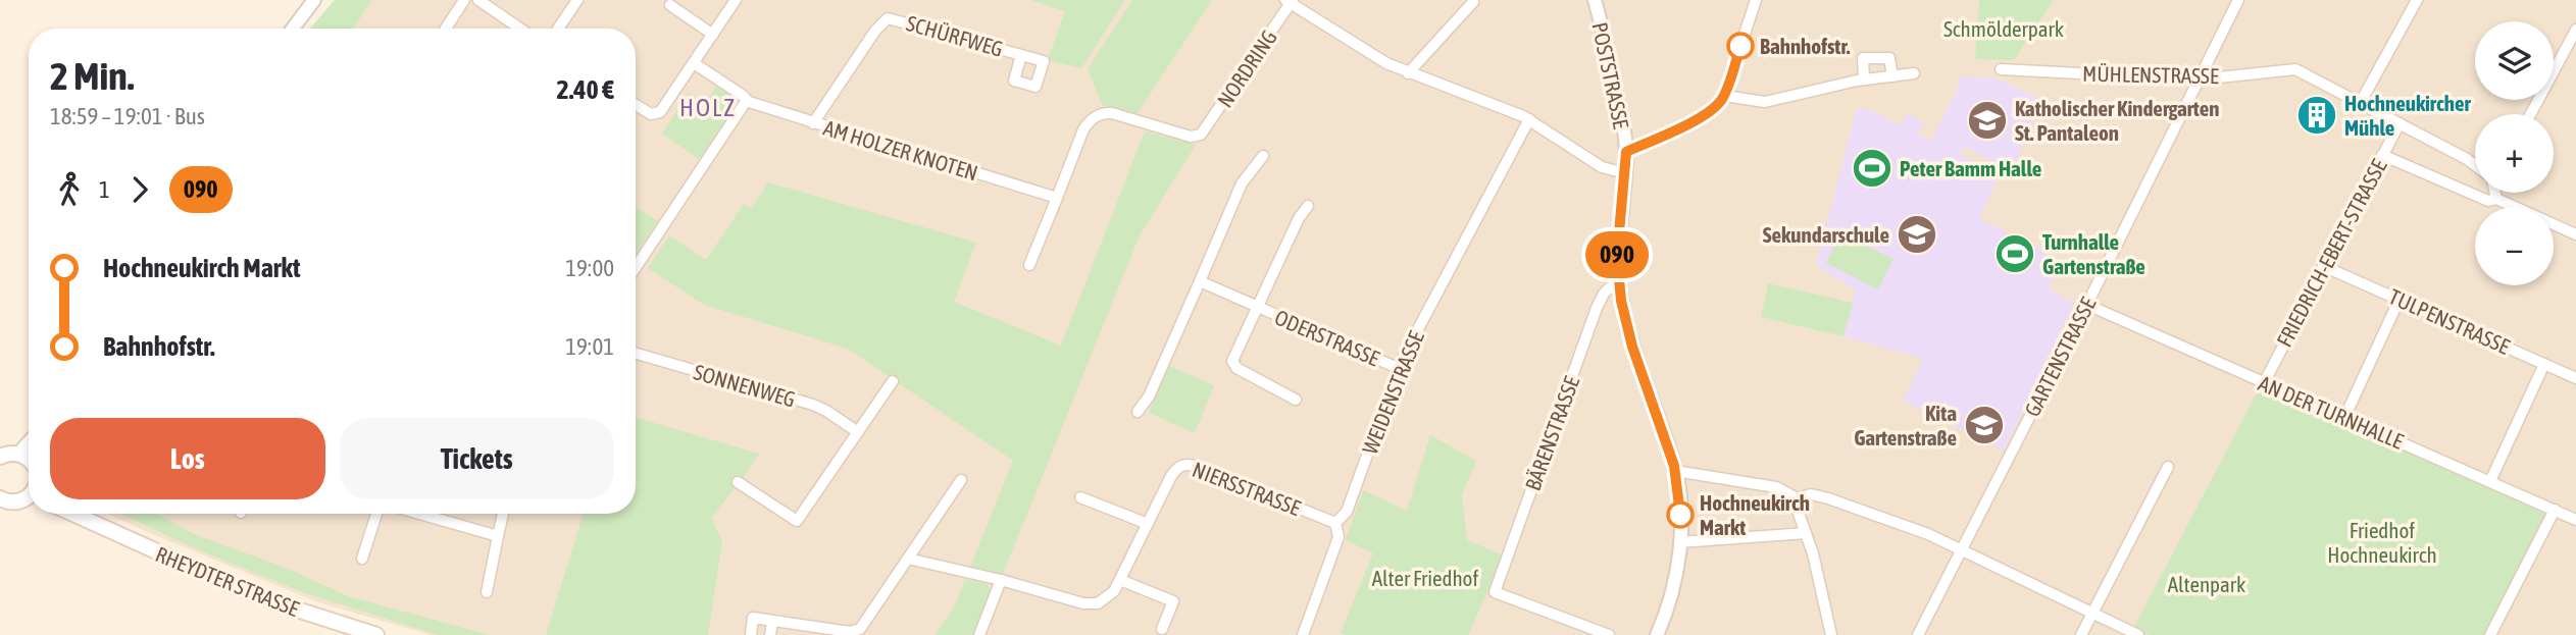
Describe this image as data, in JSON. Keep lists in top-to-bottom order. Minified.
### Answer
{"streets":{"main road":["RHEYDTER STRASSE"],"street":["SCHÜRFWEG","NORDRING","MÜHLENSTRASSE","POSTSTRASSE","AM HOLZER KNOTEN","FRIEDRICH-EBERT-STRASSE","TULPENSTRASSE","ODERSTRASSE","GARTENSTRASSE","SONNENWEG","WEIDENSTRASSE","AN DER TURNHALLE","BÄRENSTRASSE","NIERSSTRASSE"]},"crossings":[["SCHÜRFWEG","AM HOLZER KNOTEN"],["NORDRING","AM HOLZER KNOTEN"],["MÜHLENSTRASSE","FRIEDRICH-EBERT-STRASSE"],["MÜHLENSTRASSE","GARTENSTRASSE"],["POSTSTRASSE","BÄRENSTRASSE"],["FRIEDRICH-EBERT-STRASSE","TULPENSTRASSE"],["FRIEDRICH-EBERT-STRASSE","AN DER TURNHALLE"],["ODERSTRASSE","WEIDENSTRASSE"],["GARTENSTRASSE","AN DER TURNHALLE"],["WEIDENSTRASSE","NIERSSTRASSE"]],"districts":["HOLZ"],"parks":["Schmölderpark","Friedhof Hochneukirch","Alter Friedhof","Altenpark"],"places":{"other":["Bahnhofstr.","Hochneukirch Markt"],"building":["Hochneukircher Mühle"],"school or university":["Katholischer Kindergarten St. Pantaleon","Sekundarschule","Kita Gartenstraße"],"sports":["Peter Bamm Halle","Turnhalle Gartenstraße"]},"lines":["bus line 090"],"page":{"on_map":"090","map_buttons":["+","−"],"heading":["2 Min.","18:59 – 19:01 · Bus","2.40 €"],"legs":["1","090"],"list":[{"name":"Hochneukirch Markt","value":"19:00"},{"name":"Bahnhofstr.","value":"19:01"}],"buttons":["Los","Tickets"]}}
